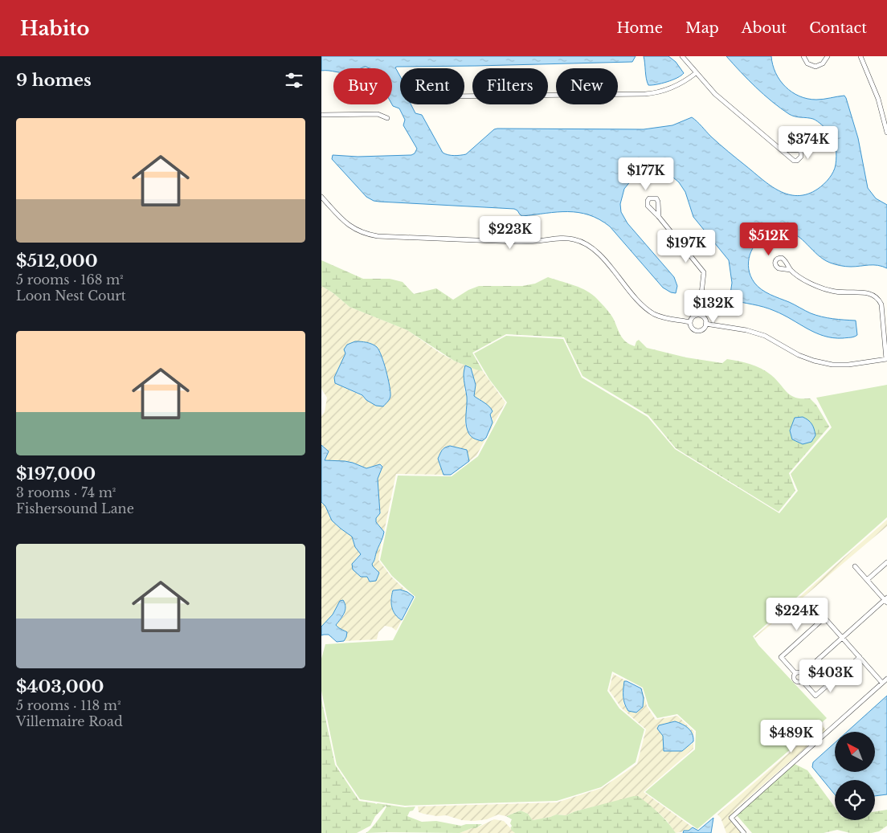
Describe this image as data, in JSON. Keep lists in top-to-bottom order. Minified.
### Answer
{"north":"top left","page":{"header":"Habito","nav":["Home","Map","About","Contact"],"heading":"9 homes","chip":["Buy","Rent","Filters","New"],"list":[{"name":"$512,000","note":"5 rooms · 168 m² · Loon Nest Court"},{"name":"$197,000","note":"3 rooms · 74 m² · Fishersound Lane"},{"name":"$403,000","note":"5 rooms · 118 m² · Villemaire Road"}],"price":["$374K","$177K","$223K","$512K","$197K","$132K","$224K","$403K","$489K"]}}
